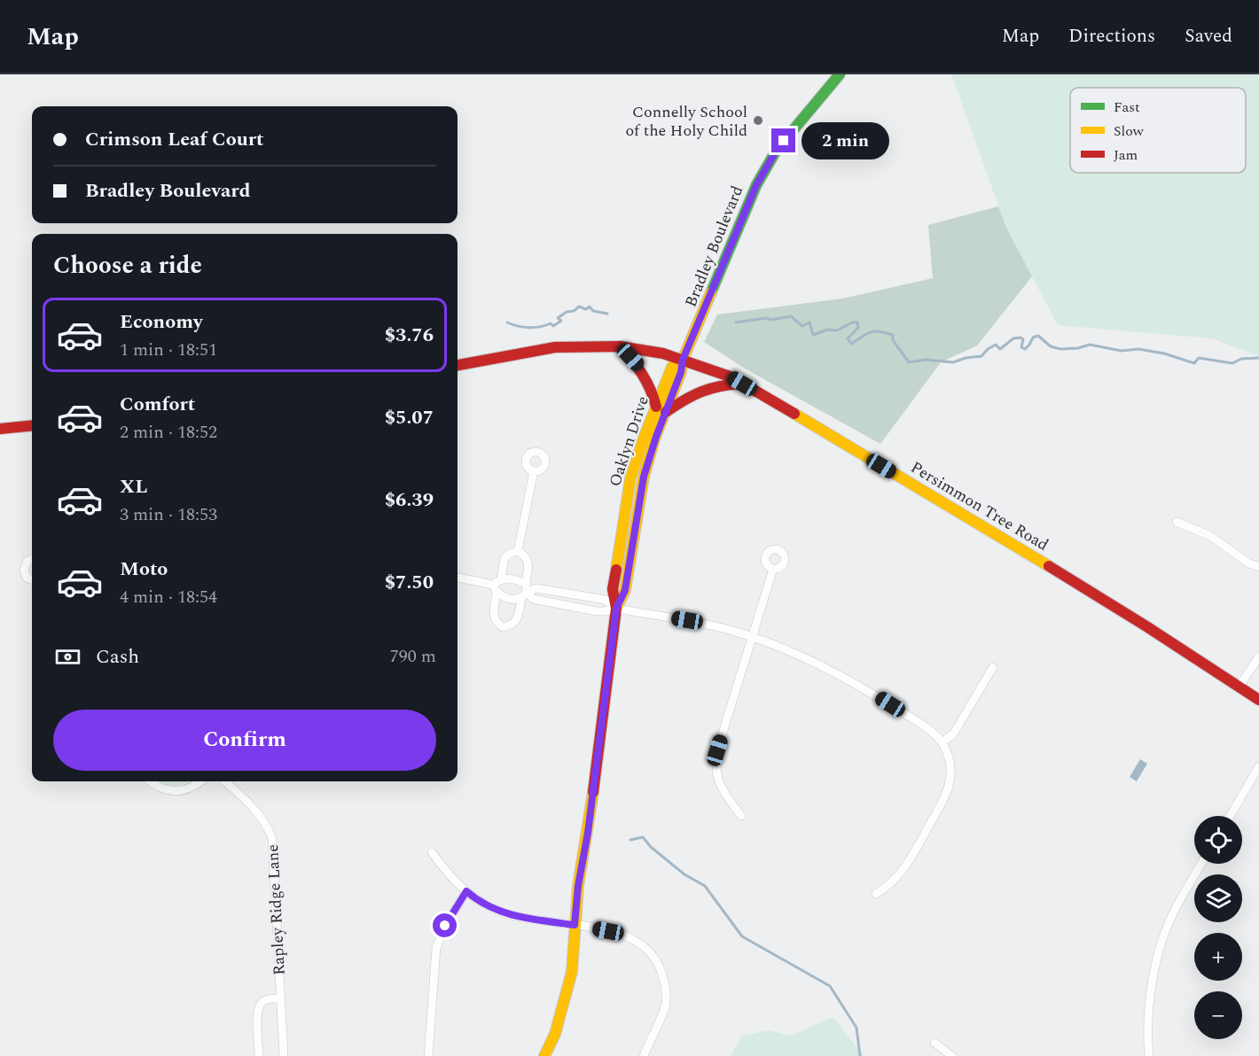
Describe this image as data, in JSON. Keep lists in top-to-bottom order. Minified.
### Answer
{"streets":{"main road":["Bradley Boulevard","Oaklyn Drive","Persimmon Tree Road"],"street":["Rapley Ridge Lane"]},"crossings":[["Bradley Boulevard","Oaklyn Drive"],["Bradley Boulevard","Persimmon Tree Road"],["Oaklyn Drive","Persimmon Tree Road"]],"places":["Connelly School of the Holy Child"],"legend":["Fast","Slow","Jam"],"page":{"header":"Map","nav":["Map","Directions","Saved"],"banner":["Crimson Leaf Court","Bradley Boulevard"],"bubble":"2 min","heading":"Choose a ride","list":[{"name":"Economy","note":"1 min · 18:51","value":"$3.76"},{"name":"Comfort","note":"2 min · 18:52","value":"$5.07"},{"name":"XL","note":"3 min · 18:53","value":"$6.39"},{"name":"Moto","note":"4 min · 18:54","value":"$7.50"}],"pay":["Cash","790 m"],"buttons":"Confirm","map_buttons":["+","−"]}}
